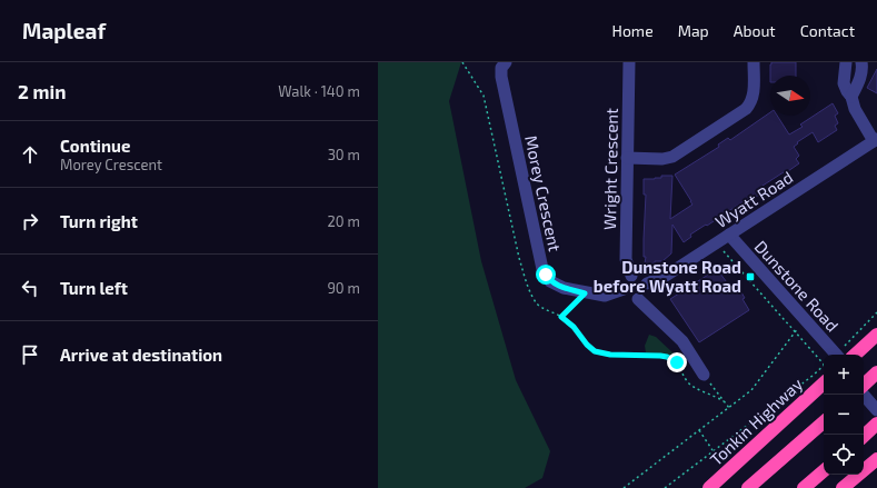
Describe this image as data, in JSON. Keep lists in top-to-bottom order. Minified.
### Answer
{"streets":{"highway":["Tonkin Highway"],"street":["Wright Crescent","Morey Crescent","Wyatt Road","Dunstone Road"]},"crossings":[["Wright Crescent","Morey Crescent"],["Wright Crescent","Wyatt Road"],["Morey Crescent","Wyatt Road"],["Wyatt Road","Dunstone Road"]],"places":{"transit":["Dunstone Road before Wyatt Road"]},"north":"right","page":{"header":"Mapleaf","nav":["Home","Map","About","Contact"],"heading":["2 min","Walk · 140 m"],"list":[["Continue","Morey Crescent","30 m"],["Turn right","20 m"],["Turn left","90 m"],"Arrive at destination"],"map_buttons":["+","−"]}}
